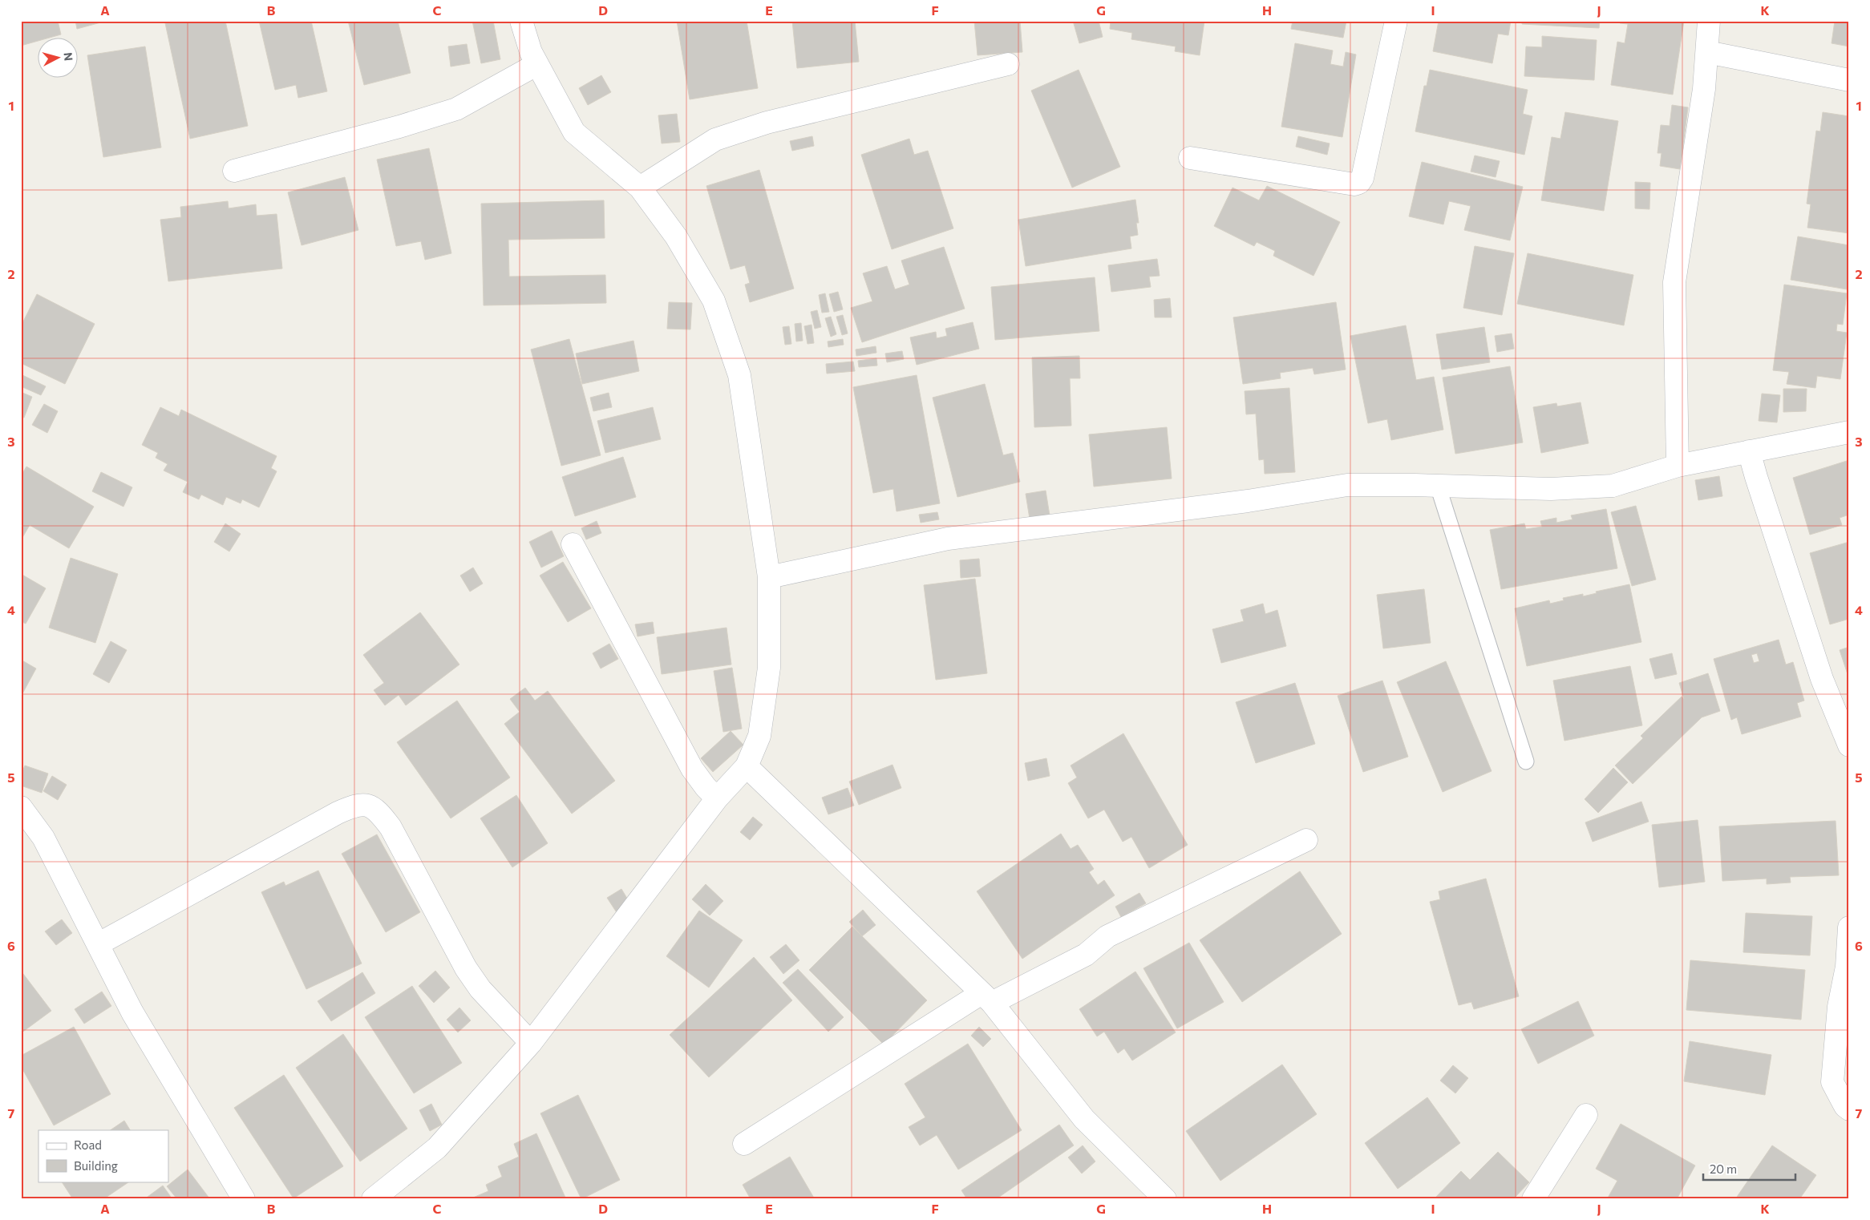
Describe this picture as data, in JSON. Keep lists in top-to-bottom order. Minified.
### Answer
{"legend":["Road","Building"],"scale_bar":"20 m","north":"right","grid":{"columns":["A","B","C","D","E","F","G","H","I","J","K"],"rows":["1","2","3","4","5","6","7"]}}
